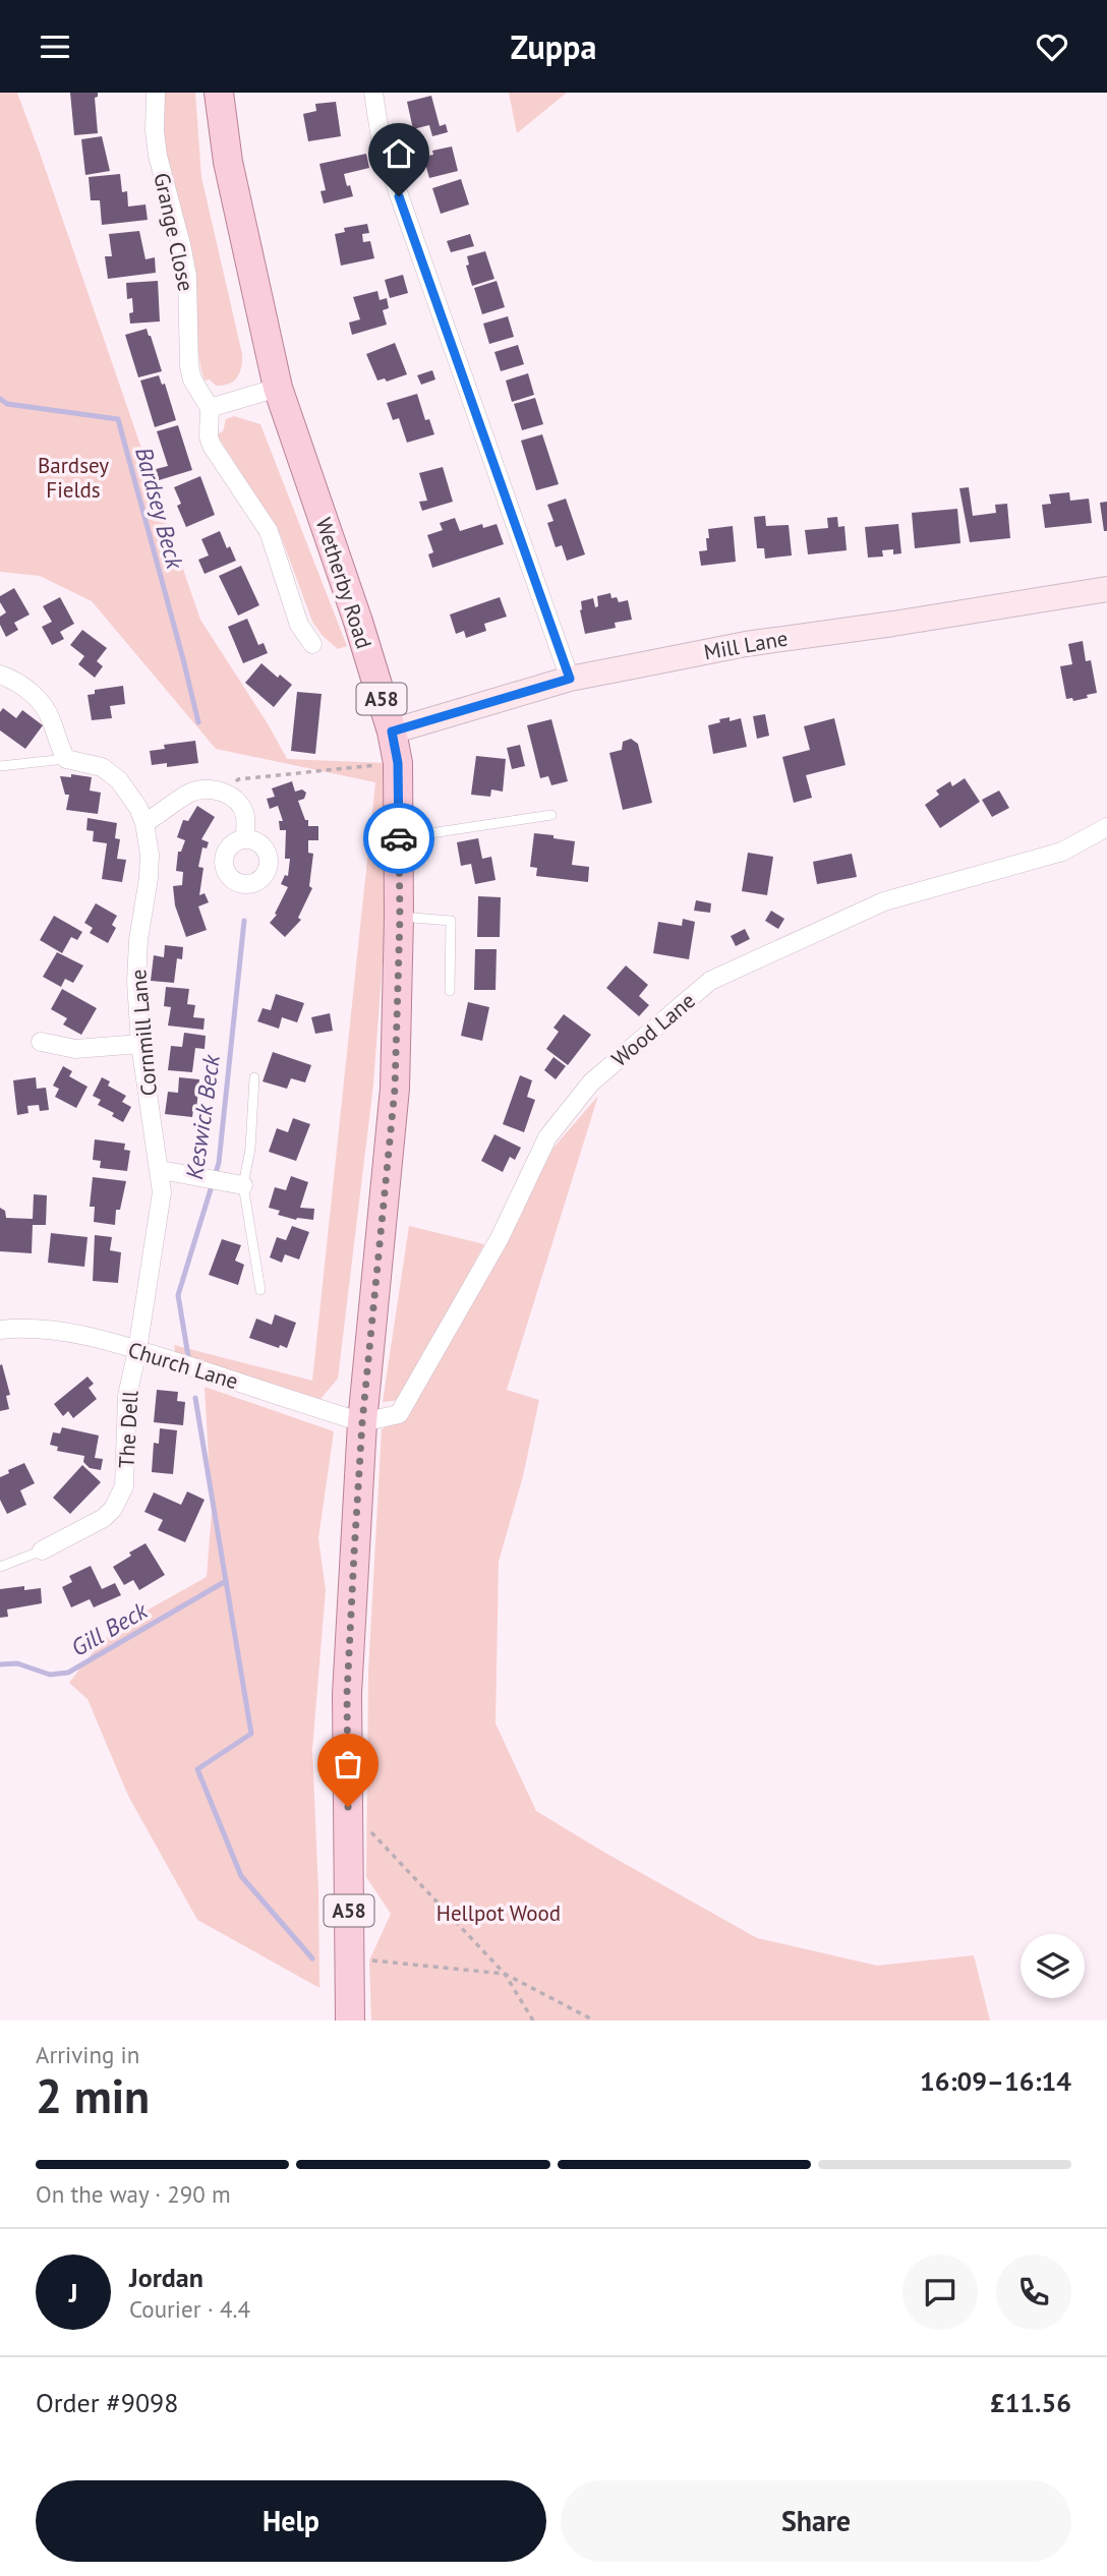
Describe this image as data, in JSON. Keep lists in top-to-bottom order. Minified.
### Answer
{"streets":{"main road":["Wetherby Road","A58"],"street":["Grange Close","Mill Lane","Wood Lane","Cornmill Lane","Church Lane","The Dell"]},"crossings":[["Wetherby Road","Mill Lane"],["Wetherby Road","Wood Lane"],["Wetherby Road","Church Lane"],["Wood Lane","Church Lane"],["Cornmill Lane","Church Lane"],["Cornmill Lane","The Dell"],["Church Lane","The Dell"]],"water":["Bardsey Beck","Keswick Beck","Gill Beck"],"parks":["Bardsey Fields","Hellpot Wood"],"page":{"header":"Zuppa","heading":["2 min","Arriving in","16:09–16:14"],"panel":["Jordan","Courier · 4.4","Order #9098","£11.56"],"bar":"On the way · 290 m","round":"J","buttons":["Help","Share"]}}
